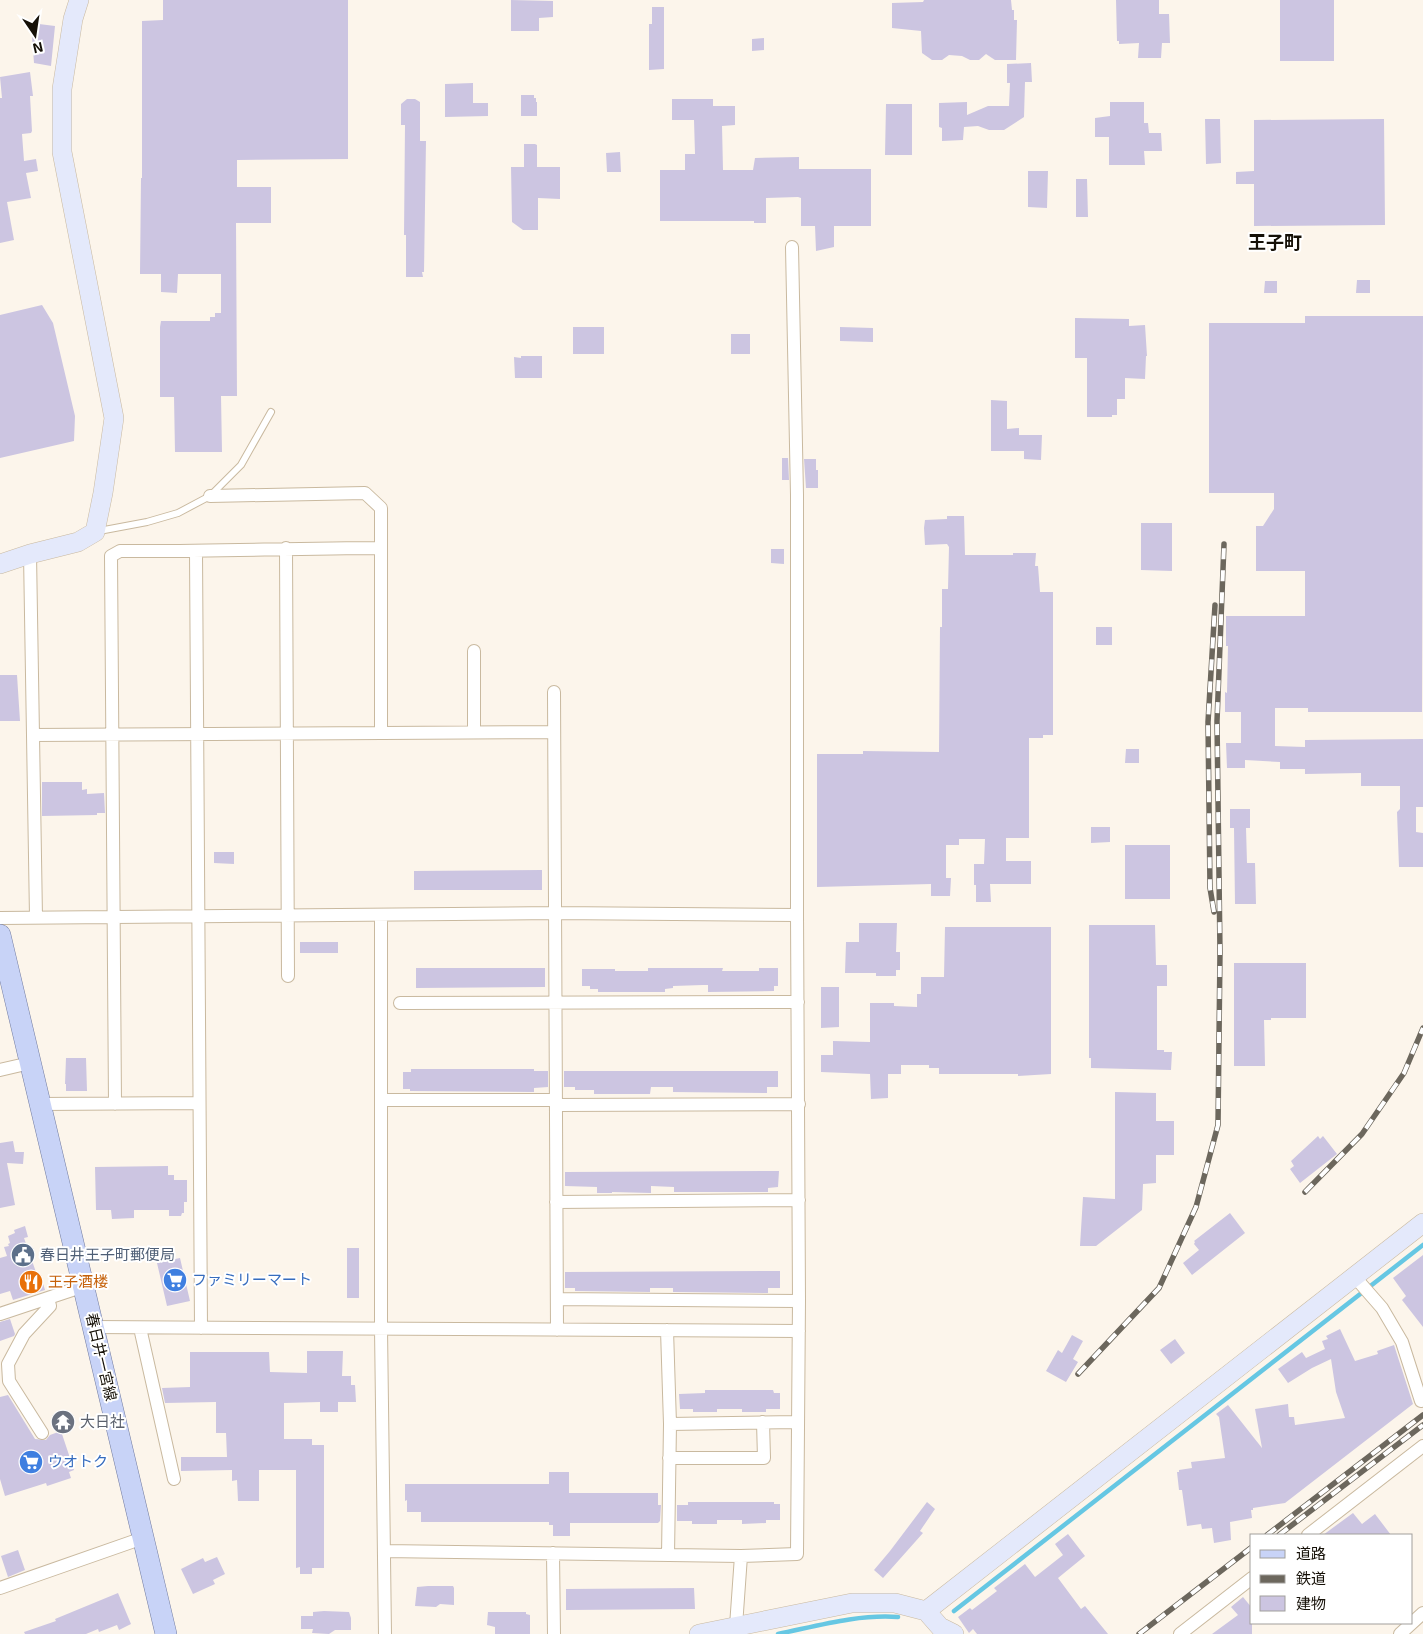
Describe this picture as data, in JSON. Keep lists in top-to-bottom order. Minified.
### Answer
{"streets":{"main road":["春日井一宮線"]},"districts":["王子町"],"places":{"public building":["春日井王子町郵便局"],"supermarket":["ファミリーマート","ウオトク"],"restaurant":["王子酒楼"],"temple":["大日社"]},"legend":["道路","鉄道","建物"],"north":"bottom"}
